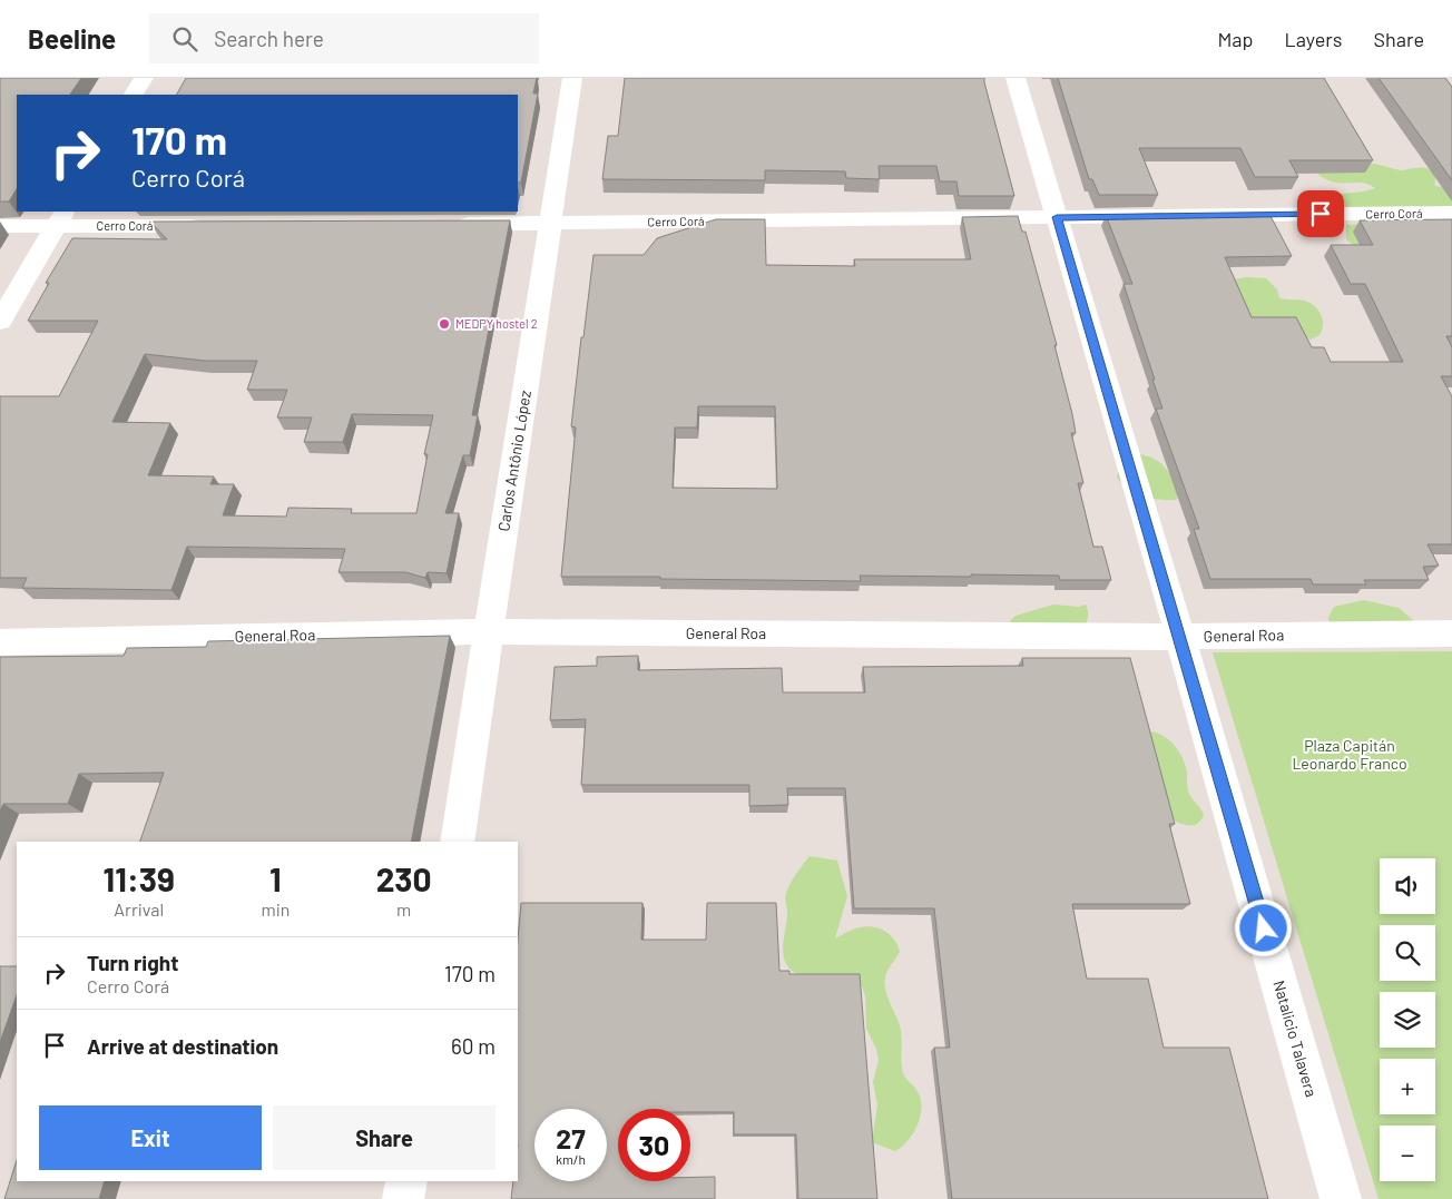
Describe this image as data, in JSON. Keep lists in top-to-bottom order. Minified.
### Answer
{"streets":{"street":["Cerro Corá","Carlos Antônio López","General Roa","Natalicio Talavera"]},"crossings":[["Cerro Corá","Carlos Antônio López"],["Cerro Corá","Natalicio Talavera"],["Carlos Antônio López","General Roa"],["General Roa","Natalicio Talavera"]],"parks":["Plaza Capitán Leonardo Franco"],"places":["MEDPY hostel 2"],"page":{"header":"Beeline","search":"Search here","nav":["Map","Layers","Share"],"turn":["170 m","Cerro Corá"],"eta":["11:39","Arrival","1","min","230","m"],"map_buttons":["+","−"],"list":[{"name":"Turn right","note":"Cerro Corá","value":"170 m"},{"name":"Arrive at destination","value":"60 m"}],"buttons":["Exit","Share"],"speed":"27 km/h","limit":"30"}}
